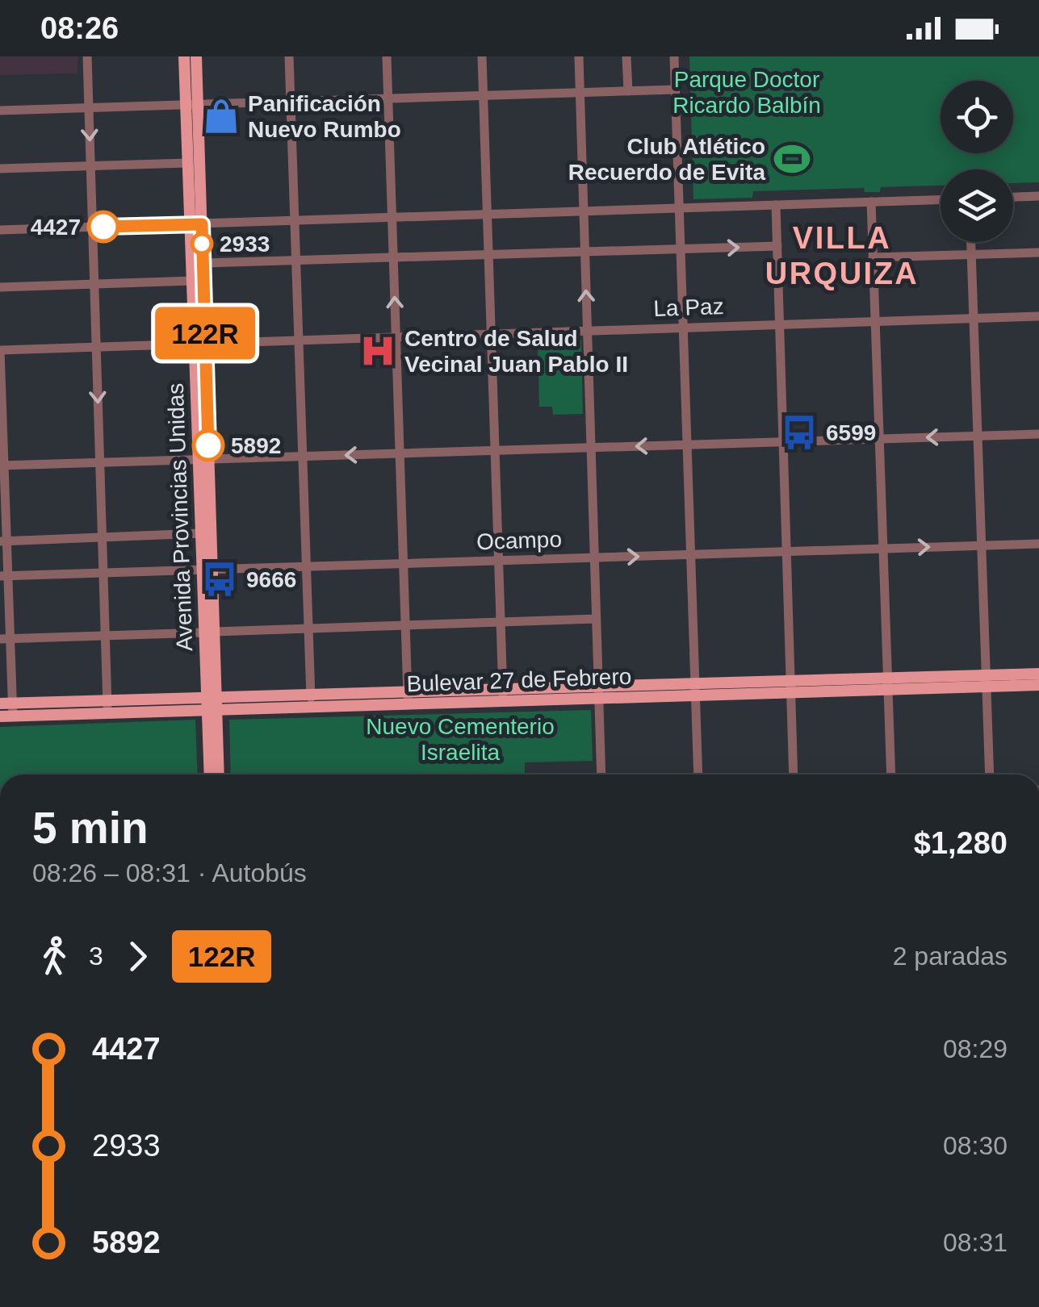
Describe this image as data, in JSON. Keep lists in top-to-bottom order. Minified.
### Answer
{"streets":{"main road":["Avenida Provincias Unidas","Bulevar 27 de Febrero"],"street":["La Paz","Ocampo"]},"crossings":[["La Paz","Avenida Provincias Unidas"],["Avenida Provincias Unidas","Ocampo"],["Avenida Provincias Unidas","Bulevar 27 de Febrero"]],"districts":["VILLA URQUIZA"],"parks":["Parque Doctor Ricardo Balbín","Nuevo Cementerio Israelita"],"places":{"shop":["Panificación Nuevo Rumbo"],"sports":["Club Atlético Recuerdo de Evita"],"other":["4427","2933","5892"],"hospital":["Centro de Salud Vecinal Juan Pablo II"],"bus stop":["6599","9666"]},"lines":["bus line 122R"],"page":{"status":"08:26","on_map":"122R","heading":["5 min","08:26 – 08:31 · Autobús","$1,280"],"legs":["3","122R","2 paradas"],"list":[{"name":"4427","value":"08:29"},{"name":"2933","value":"08:30"},{"name":"5892","value":"08:31"}]}}
